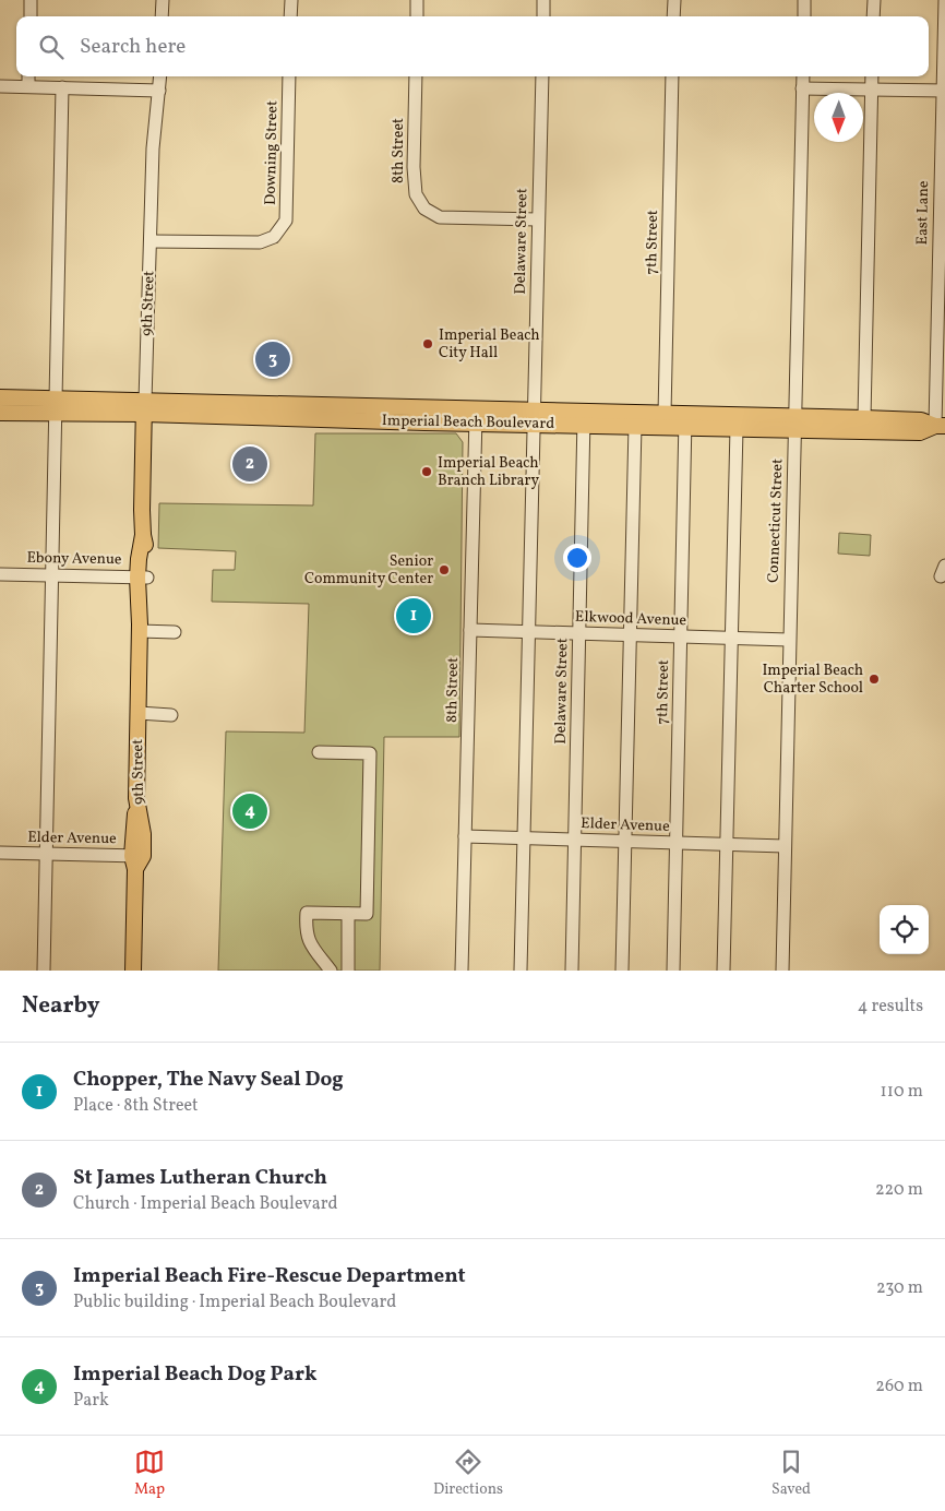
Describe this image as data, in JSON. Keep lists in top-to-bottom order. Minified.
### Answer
{"streets":{"main road":["9th Street","Imperial Beach Boulevard"],"street":["8th Street","Downing Street","East Lane","Delaware Street","7th Street","Connecticut Street","Ebony Avenue","Elkwood Avenue","Elder Avenue"]},"crossings":[["8th Street","Delaware Street"],["8th Street","Imperial Beach Boulevard"],["8th Street","Elkwood Avenue"],["8th Street","Elder Avenue"],["Downing Street","9th Street"],["East Lane","Imperial Beach Boulevard"],["Delaware Street","Imperial Beach Boulevard"],["Delaware Street","Elkwood Avenue"],["Delaware Street","Elder Avenue"],["7th Street","Imperial Beach Boulevard"],["7th Street","Elkwood Avenue"],["7th Street","Elder Avenue"],["9th Street","Imperial Beach Boulevard"],["9th Street","Ebony Avenue"],["9th Street","Elder Avenue"],["Imperial Beach Boulevard","Connecticut Street"],["Connecticut Street","Elkwood Avenue"],["Connecticut Street","Elder Avenue"]],"places":["Imperial Beach City Hall","Imperial Beach Branch Library","Senior Community Center","Imperial Beach Charter School"],"north":"bottom","page":{"search":"Search here","pins":["3","2","1","4"],"heading":["Nearby","4 results"],"list":[{"mark":"1","name":"Chopper, The Navy Seal Dog","note":"Place · 8th Street","value":"110 m"},{"mark":"2","name":"St James Lutheran Church","note":"Church · Imperial Beach Boulevard","value":"220 m"},{"mark":"3","name":"Imperial Beach Fire-Rescue Department","note":"Public building · Imperial Beach Boulevard","value":"230 m"},{"mark":"4","name":"Imperial Beach Dog Park","note":"Park","value":"260 m"}],"nav":["Map","Directions","Saved"]}}
